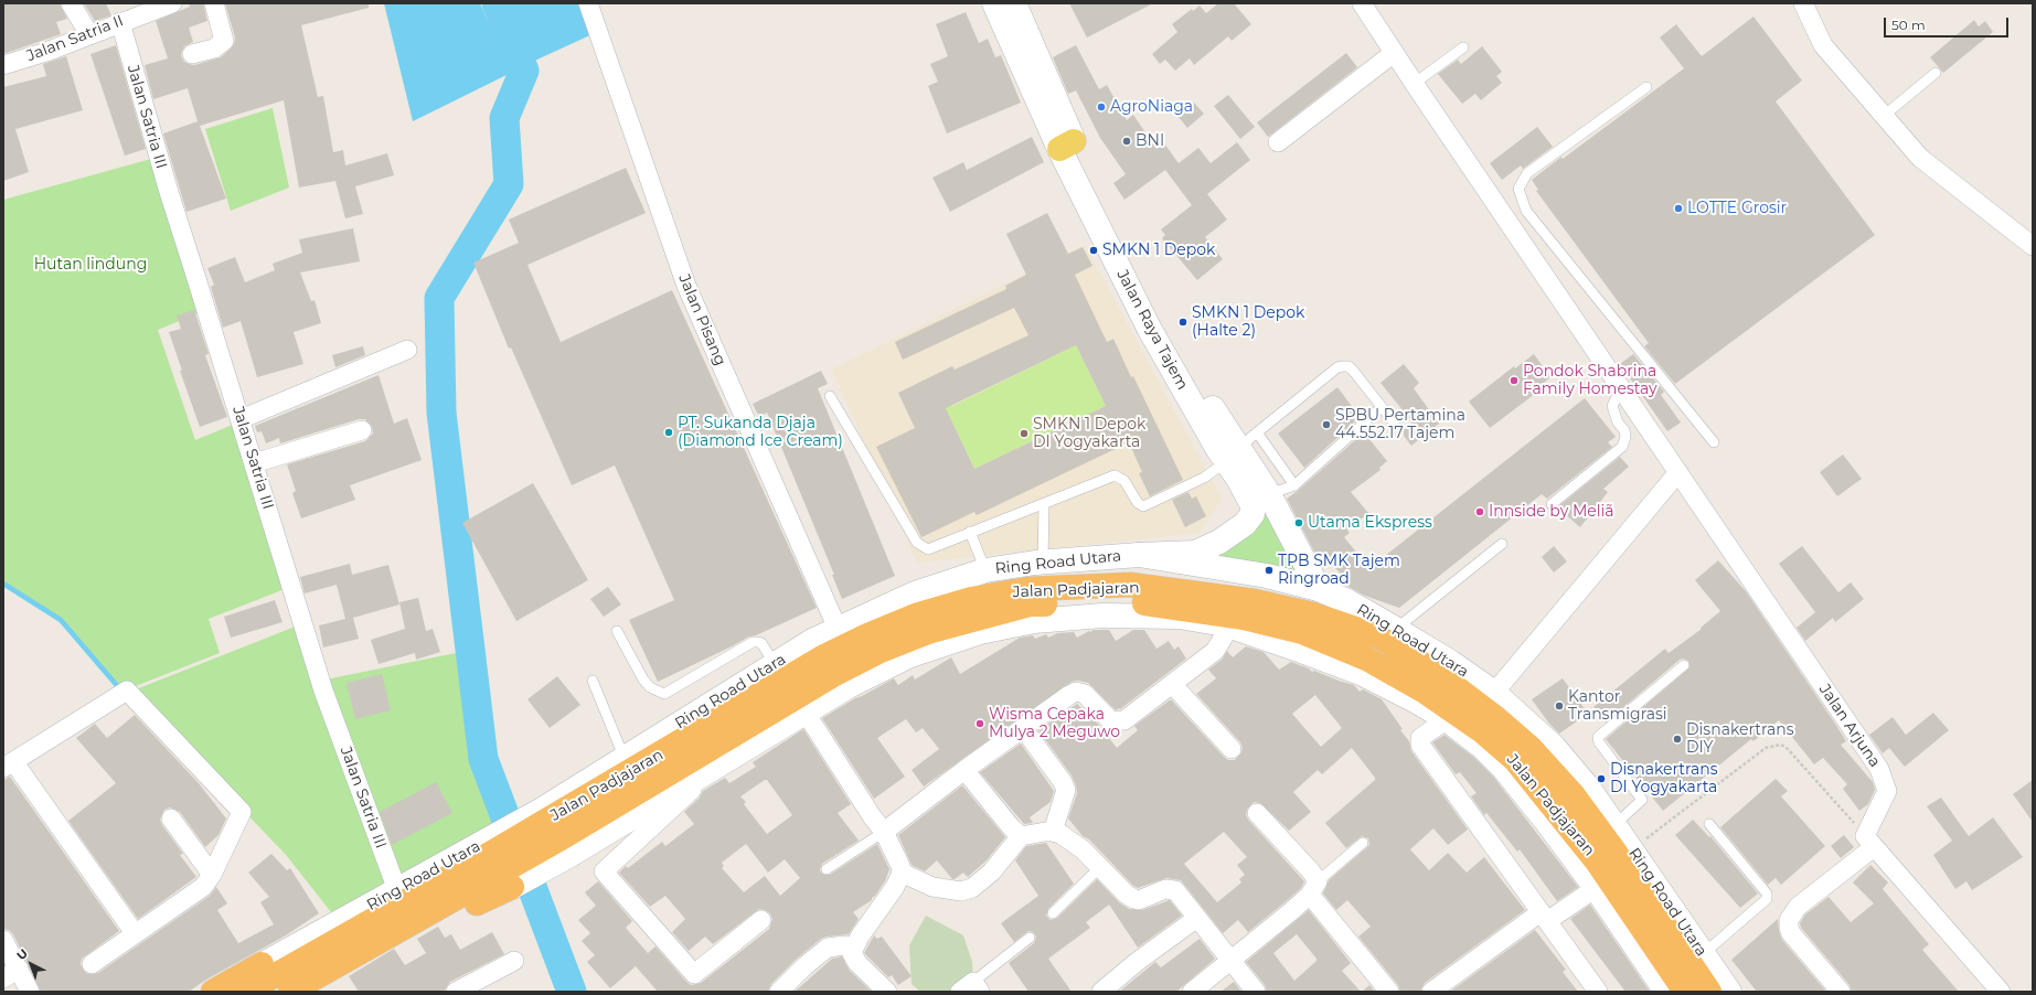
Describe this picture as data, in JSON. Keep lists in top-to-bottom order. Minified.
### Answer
{"streets":{"highway":["Ring Road Utara","Jalan Padjajaran"],"street":["Jalan Satria II","Jalan Satria III","Jalan Pisang","Jalan Raya Tajem","Jalan Arjuna"]},"crossings":[["Jalan Satria II","Jalan Satria III"],["Jalan Satria III","Ring Road Utara"],["Jalan Pisang","Ring Road Utara"],["Jalan Raya Tajem","Ring Road Utara"],["Ring Road Utara","Jalan Padjajaran"]],"parks":["Hutan lindung"],"places":["AgroNiaga","BNI","LOTTE Grosir","SMKN 1 Depok","SMKN 1 Depok (Halte 2)","Pondok Shabrina Family Homestay","SPBU Pertamina 44.552.17 Tajem","PT. Sukanda Djaja (Diamond Ice Cream)","SMKN 1 Depok DI Yogyakarta","Innside by Meliã","Utama Ekspress","TPB SMK Tajem Ringroad","Kantor Transmigrasi","Wisma Cepaka Mulya 2 Meguwo","Disnakertrans DIY","Disnakertrans DI Yogyakarta"],"scale_bar":"50 m","north":"top left"}
